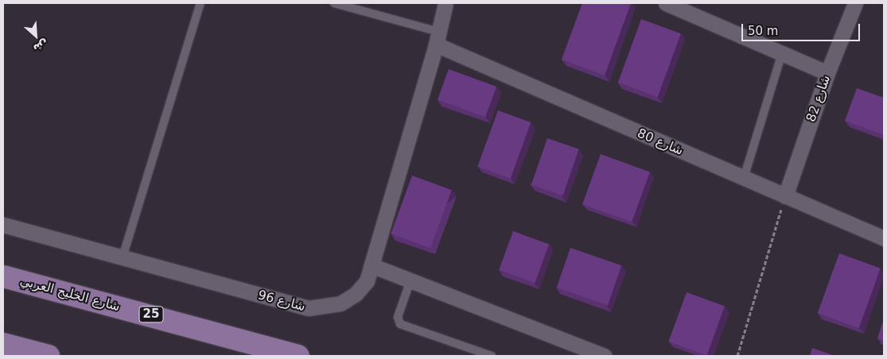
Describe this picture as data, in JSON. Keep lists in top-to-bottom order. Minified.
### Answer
{"streets":{"main road":["شارع الخليج العربي","25"],"street":["شارع 82","شارع 80","شارع 96"]},"crossings":[["شارع 82","شارع 80"],["شارع 80","شارع 96"]],"scale_bar":"50 m","north":"bottom right"}
